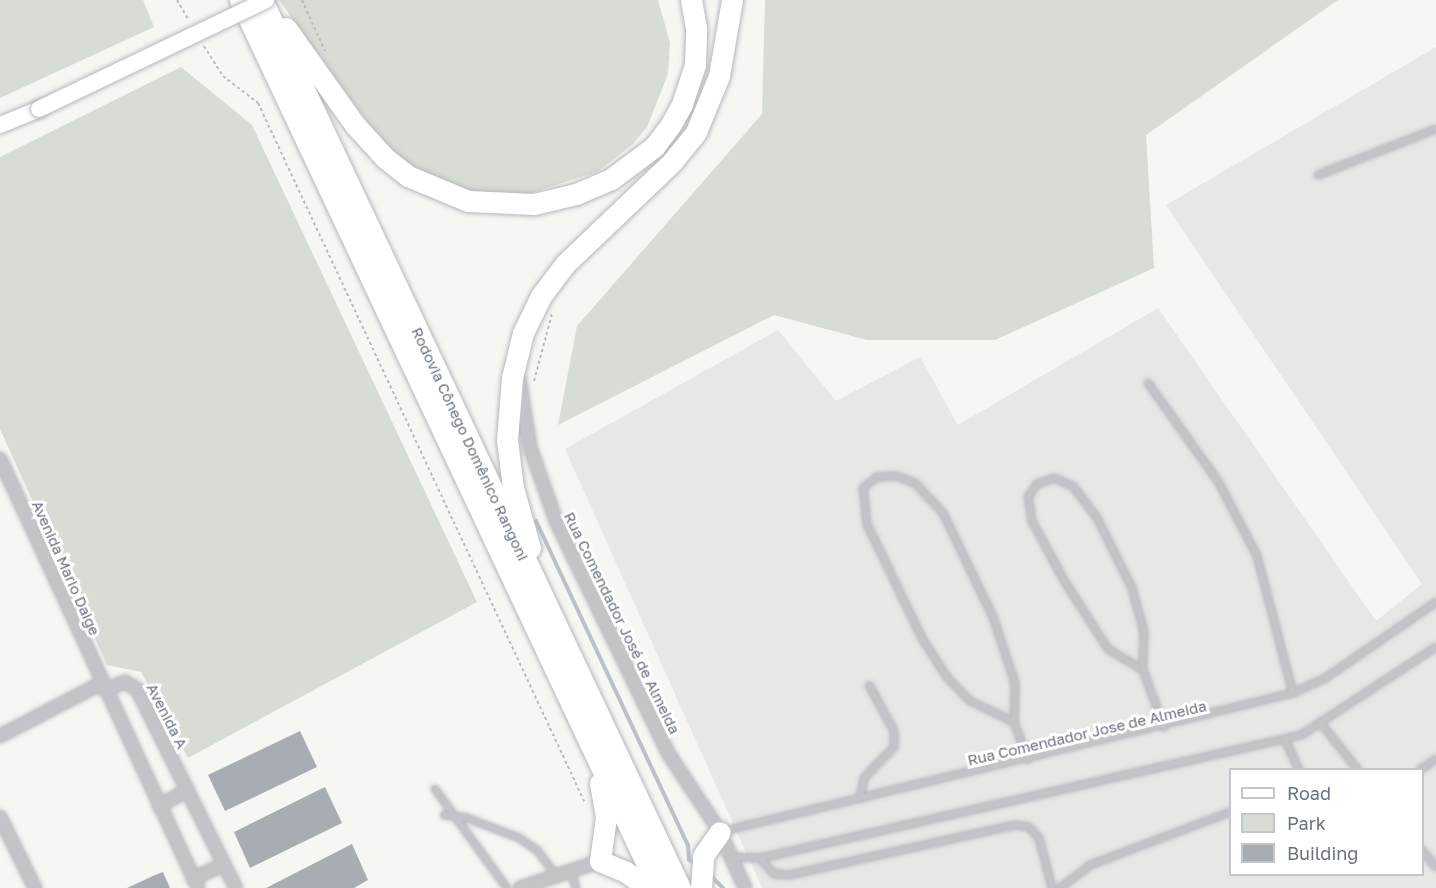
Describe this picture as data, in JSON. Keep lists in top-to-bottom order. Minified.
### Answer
{"streets":{"highway":["Rodovia Cônego Domênico Rangoni"],"street":["Avenida Mario Daige","Rua Comendador José de Almeida","Avenida A"],"lane":["Rua Comendador Jose de Almeida"]},"crossings":[["Avenida Mario Daige","Avenida A"],["Rua Comendador José de Almeida","Rua Comendador Jose de Almeida"]],"legend":["Road","Park","Building"]}
